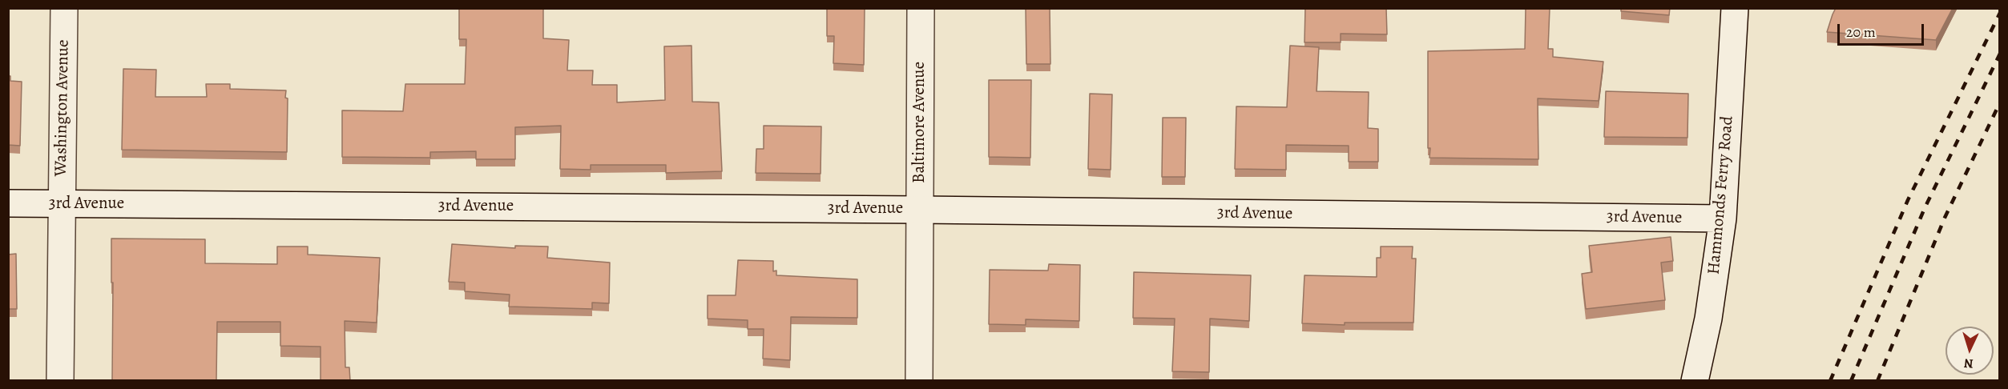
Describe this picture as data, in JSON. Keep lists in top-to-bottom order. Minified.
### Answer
{"streets":{"street":["Washington Avenue","Baltimore Avenue","Hammonds Ferry Road","3rd Avenue"]},"crossings":[["Washington Avenue","3rd Avenue"],["Baltimore Avenue","3rd Avenue"],["Hammonds Ferry Road","3rd Avenue"]],"scale_bar":"20 m","north":"bottom"}
